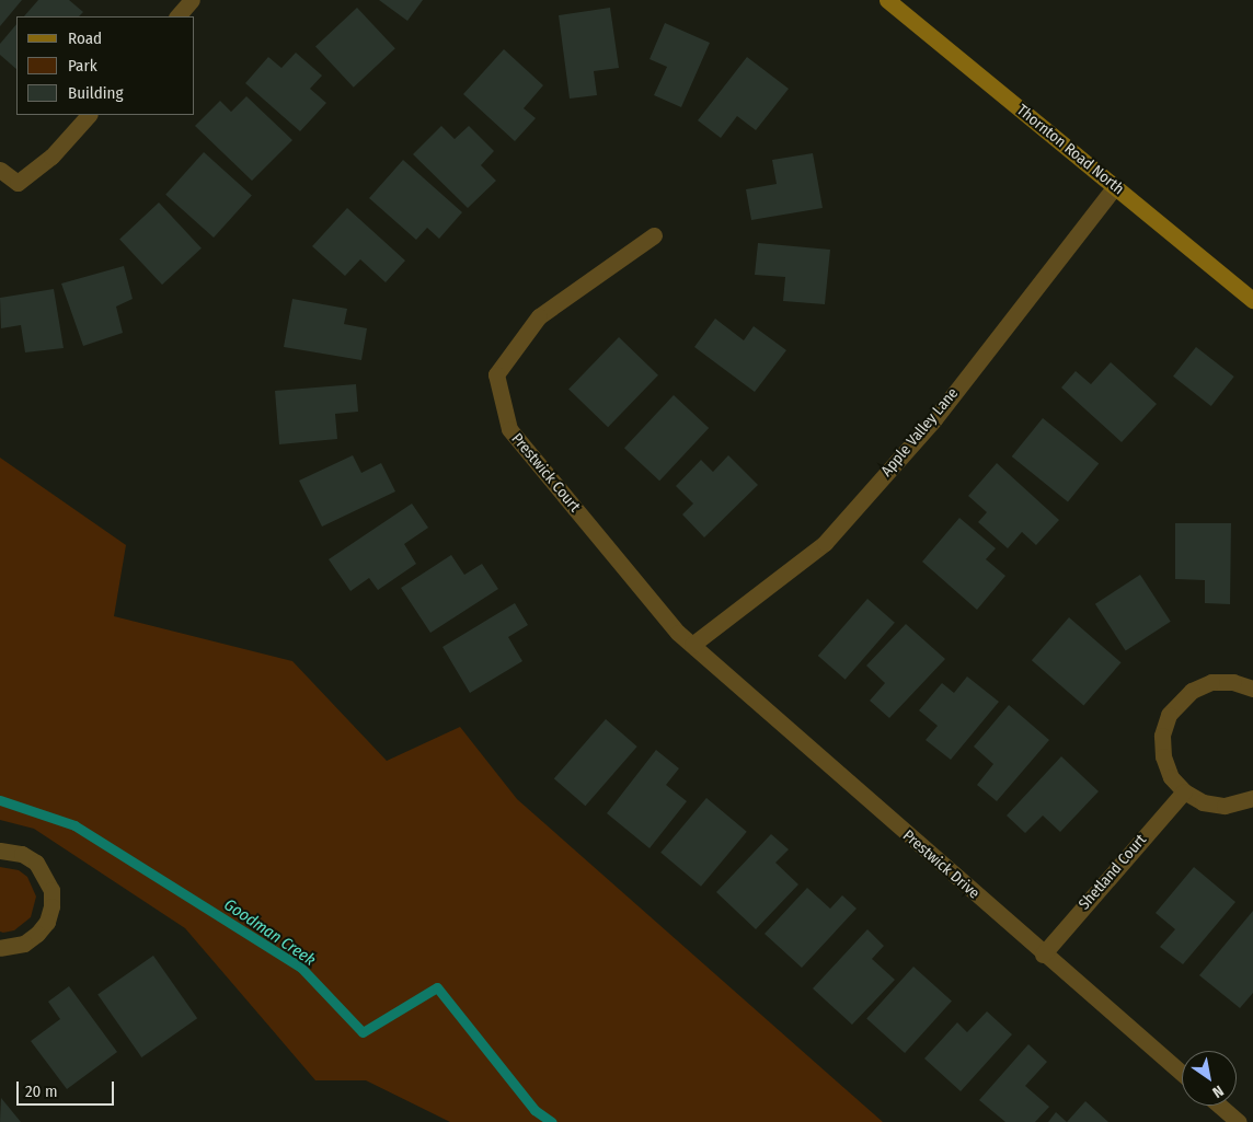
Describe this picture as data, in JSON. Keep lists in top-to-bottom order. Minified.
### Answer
{"streets":{"main road":["Thornton Road North"],"street":["Apple Valley Lane","Prestwick Court","Prestwick Drive","Shetland Court"]},"crossings":[["Thornton Road North","Apple Valley Lane"],["Apple Valley Lane","Prestwick Court"],["Apple Valley Lane","Prestwick Drive"],["Prestwick Court","Prestwick Drive"],["Prestwick Drive","Shetland Court"]],"water":["Goodman Creek"],"legend":["Road","Park","Building"],"scale_bar":"20 m","north":"bottom right"}
